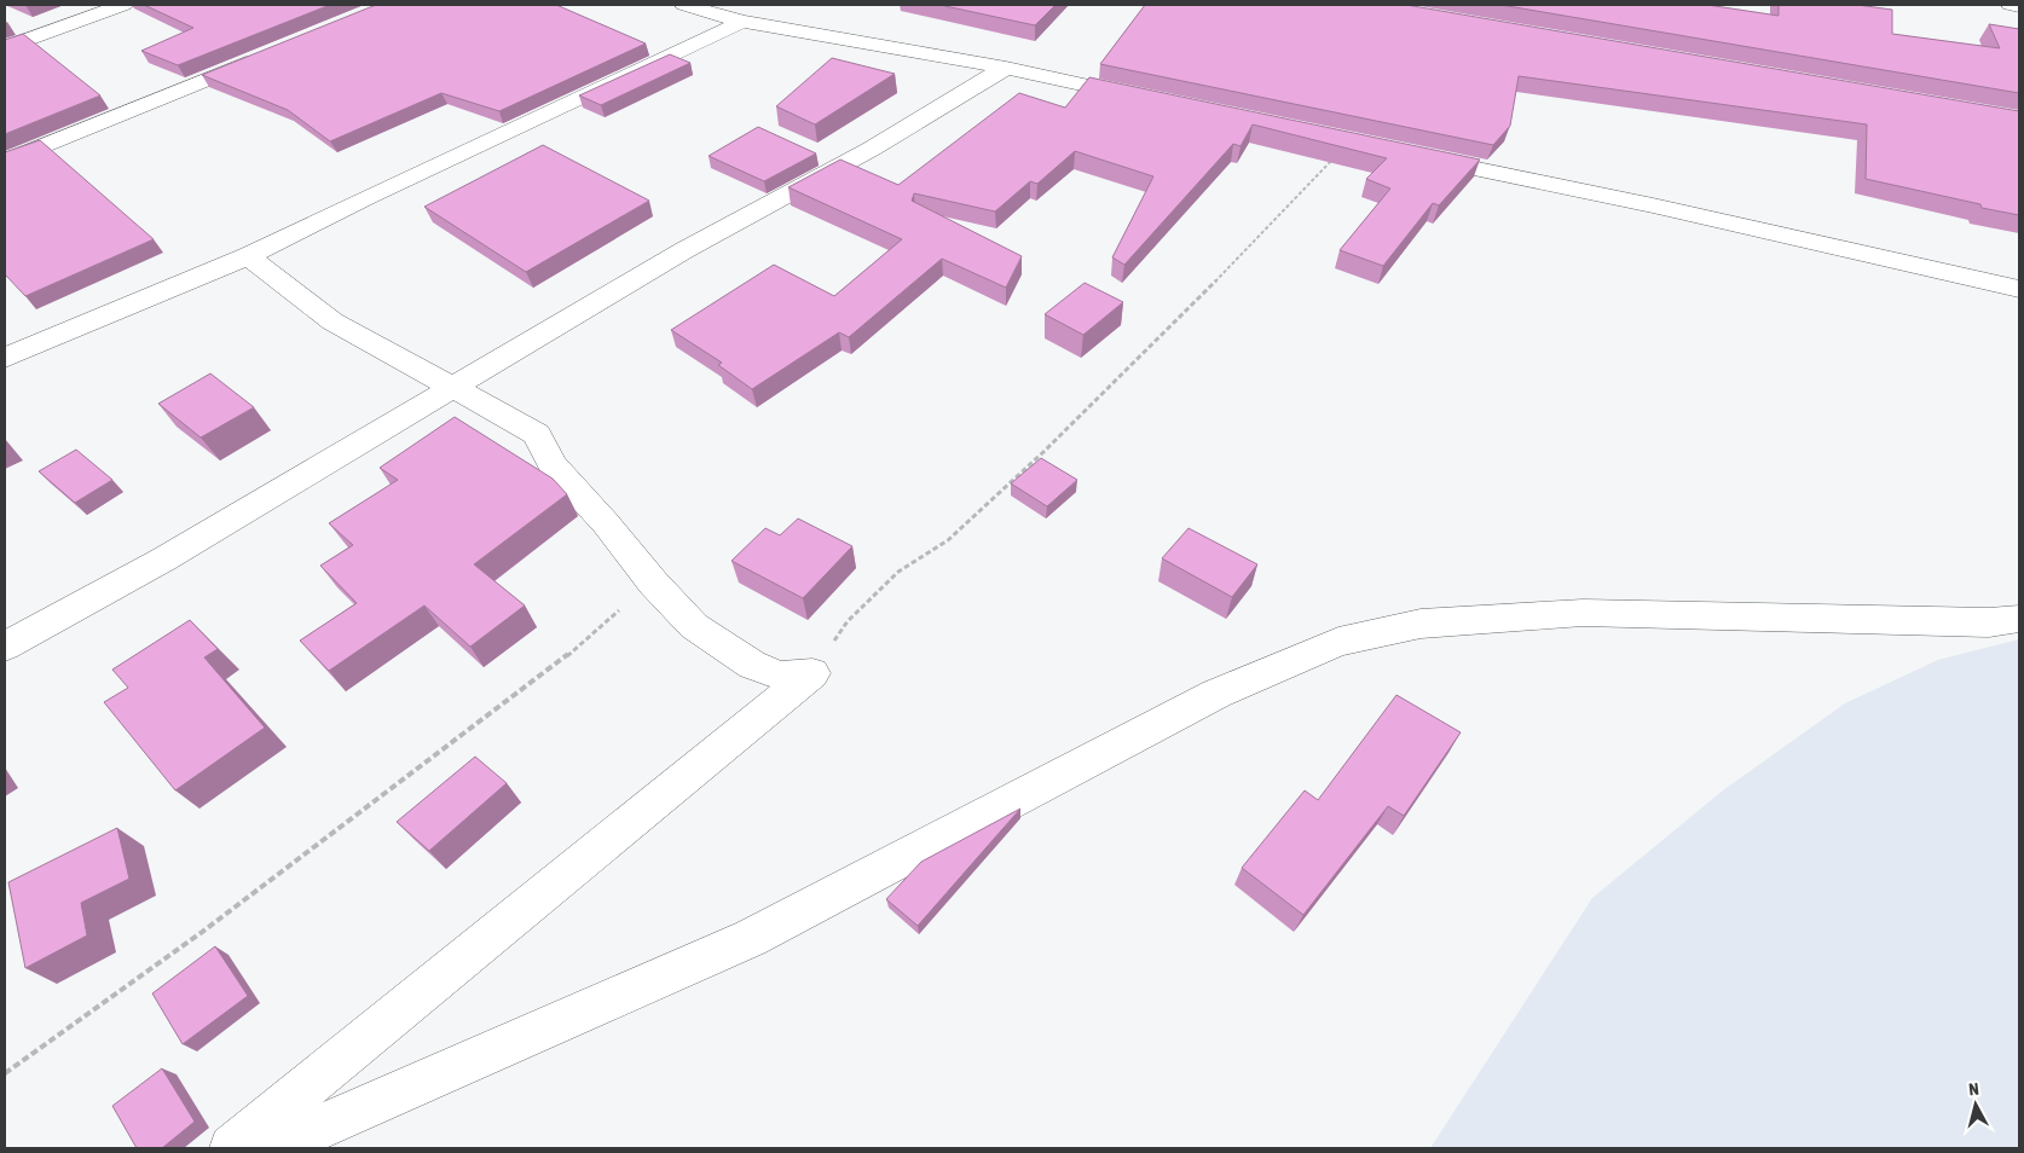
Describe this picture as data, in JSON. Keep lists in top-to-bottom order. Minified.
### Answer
{"north":"top"}
